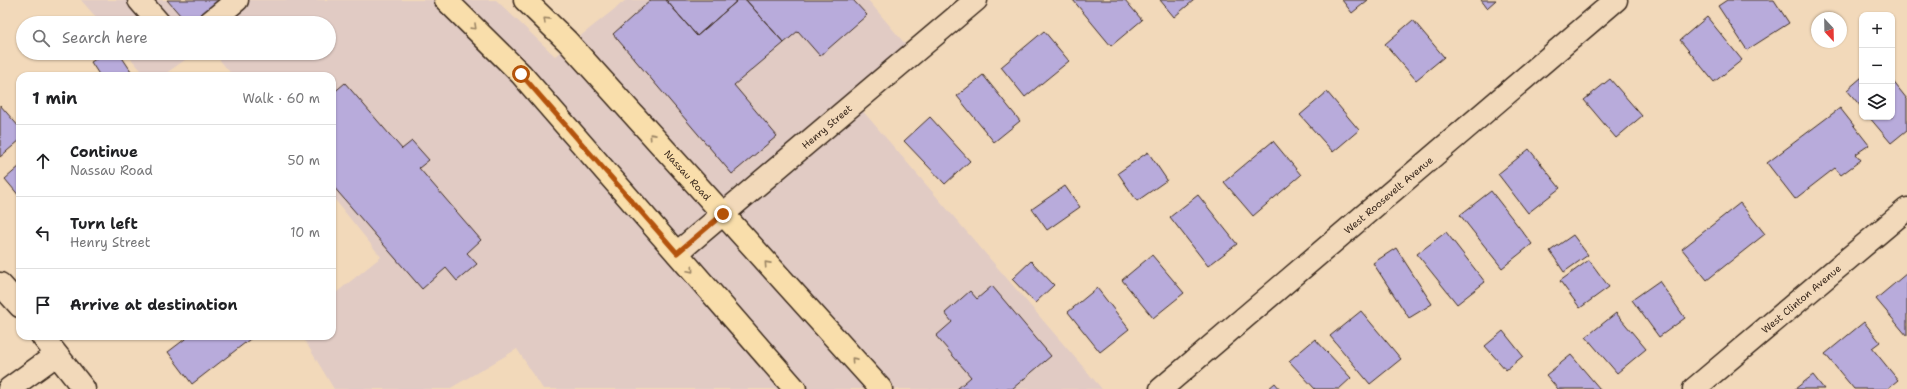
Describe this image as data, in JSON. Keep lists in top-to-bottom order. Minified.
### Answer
{"streets":{"main road":["Nassau Road"],"street":["Henry Street","West Roosevelt Avenue","West Clinton Avenue"]},"crossings":[["Henry Street","Nassau Road"]],"north":"bottom","page":{"map_buttons":["+","−"],"search":"Search here","heading":["1 min","Walk · 60 m"],"list":[["Continue","Nassau Road","50 m"],["Turn left","Henry Street","10 m"],"Arrive at destination"]}}
